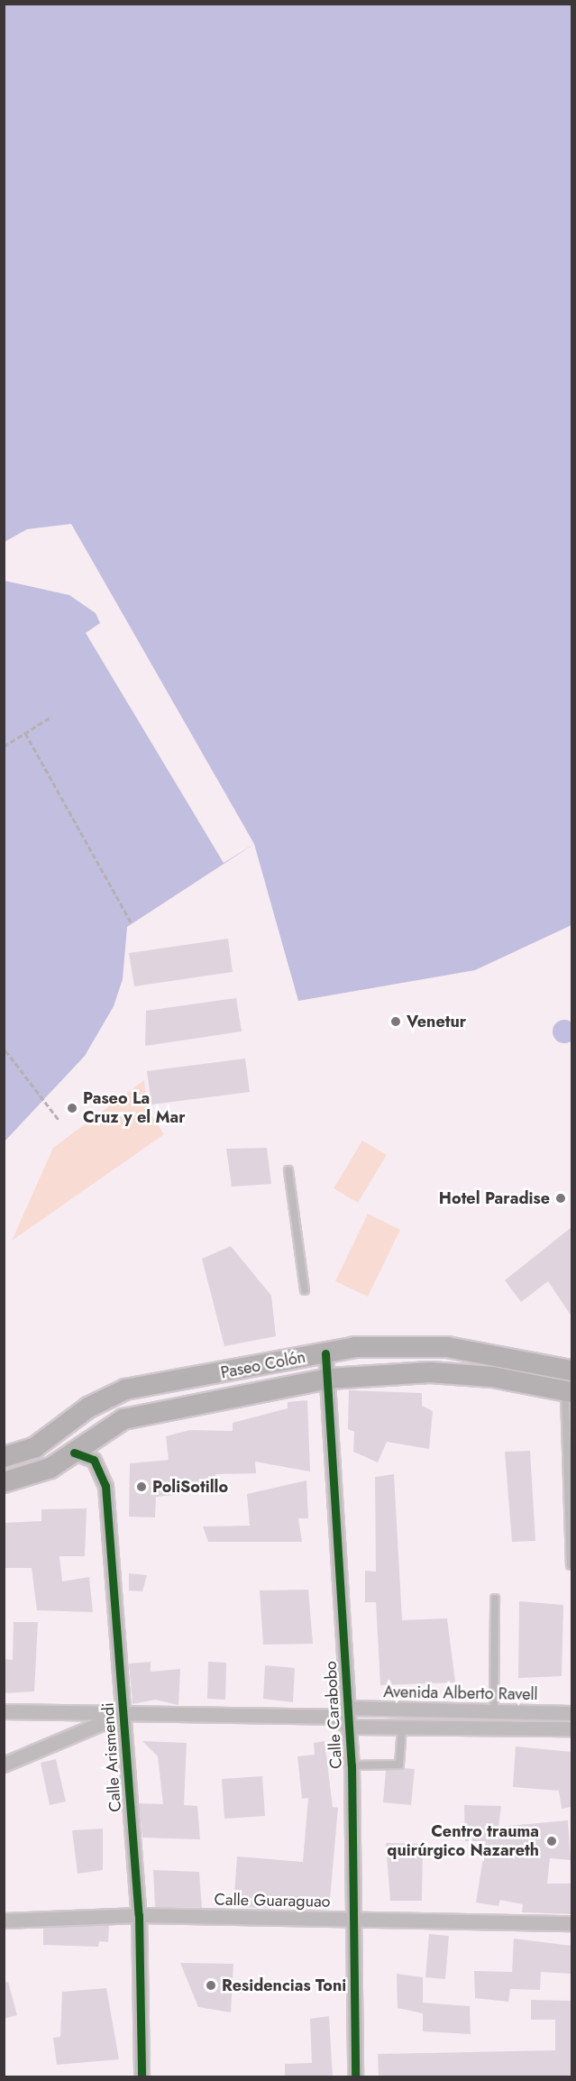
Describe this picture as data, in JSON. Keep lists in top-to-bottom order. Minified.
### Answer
{"streets":{"street":["Paseo Colón","Avenida Alberto Ravell","Calle Carabobo","Calle Arismendi","Calle Guaraguao"]},"crossings":[["Paseo Colón","Calle Carabobo"],["Paseo Colón","Calle Arismendi"],["Avenida Alberto Ravell","Calle Carabobo"],["Calle Carabobo","Calle Guaraguao"],["Calle Arismendi","Calle Guaraguao"]],"places":["Venetur","Paseo La Cruz y el Mar","Hotel Paradise","PoliSotillo","Centro trauma quirúrgico Nazareth","Residencias Toni"]}
